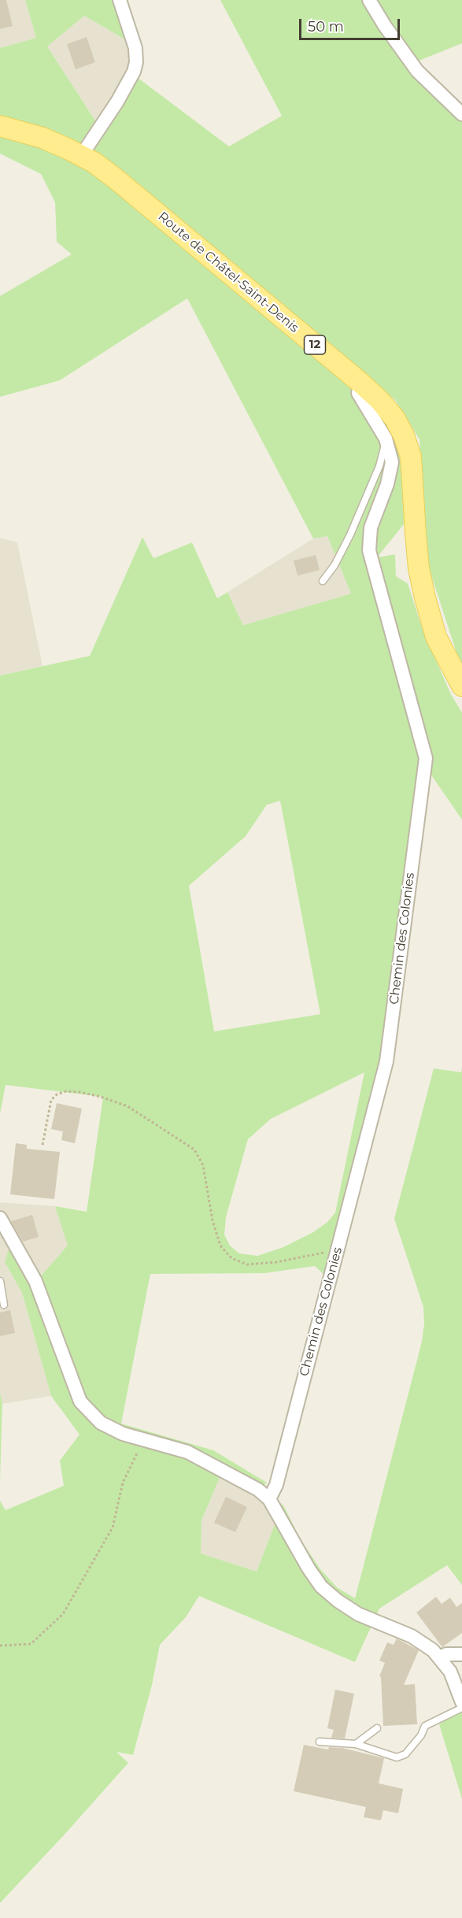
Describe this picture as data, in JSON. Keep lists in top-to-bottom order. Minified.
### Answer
{"streets":{"main road":["Route de Châtel-Saint-Denis","12"],"street":["Chemin des Colonies"]},"crossings":[["Route de Châtel-Saint-Denis","Chemin des Colonies"]],"scale_bar":"50 m"}
